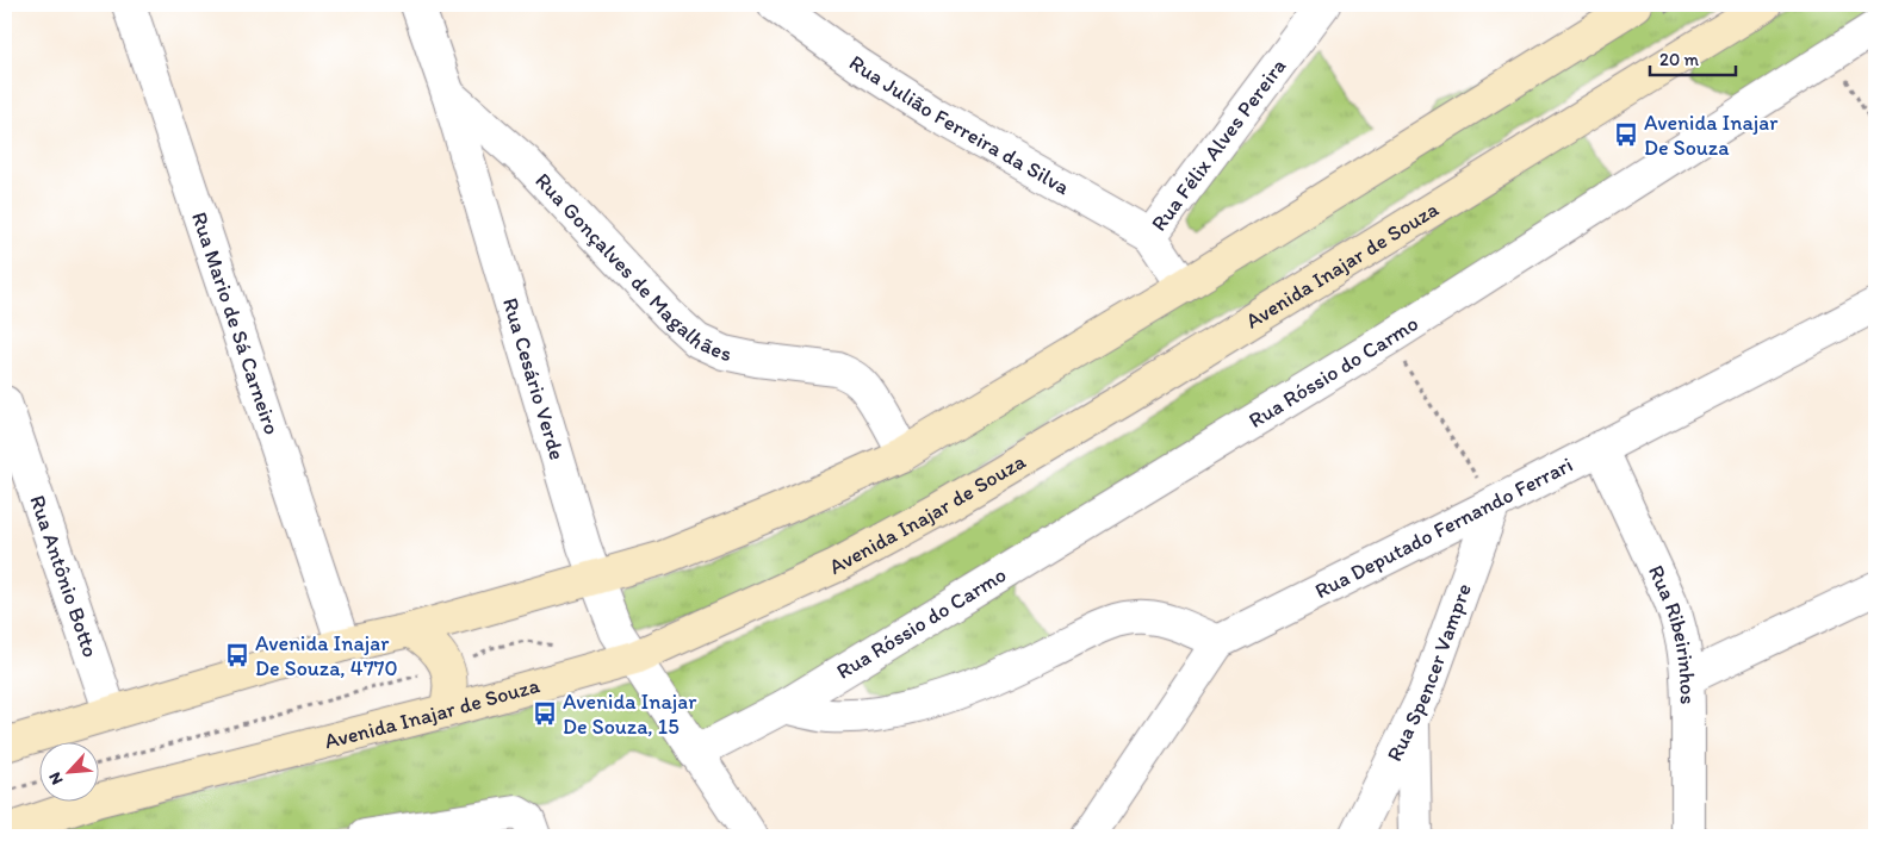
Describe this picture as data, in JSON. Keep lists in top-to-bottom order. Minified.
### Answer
{"streets":{"main road":["Avenida Inajar de Souza"],"street":["Rua Julião Ferreira da Silva","Rua Félix Alves Pereira","Rua Gonçalves de Magalhães","Rua Mario de Sá Carneiro","Rua Róssio do Carmo","Rua Cesário Verde","Rua Deputado Fernando Ferrari","Rua Antônio Botto","Rua Ribeirinhos","Rua Spencer Vampre"]},"crossings":[["Rua Julião Ferreira da Silva","Rua Félix Alves Pereira"],["Rua Gonçalves de Magalhães","Rua Cesário Verde"],["Avenida Inajar de Souza","Rua Cesário Verde"],["Rua Róssio do Carmo","Rua Cesário Verde"],["Rua Deputado Fernando Ferrari","Rua Ribeirinhos"],["Rua Deputado Fernando Ferrari","Rua Spencer Vampre"]],"places":{"bus stop":["Avenida Inajar De Souza","Avenida Inajar De Souza, 4770","Avenida Inajar De Souza, 15"]},"scale_bar":"20 m","north":"bottom left"}
